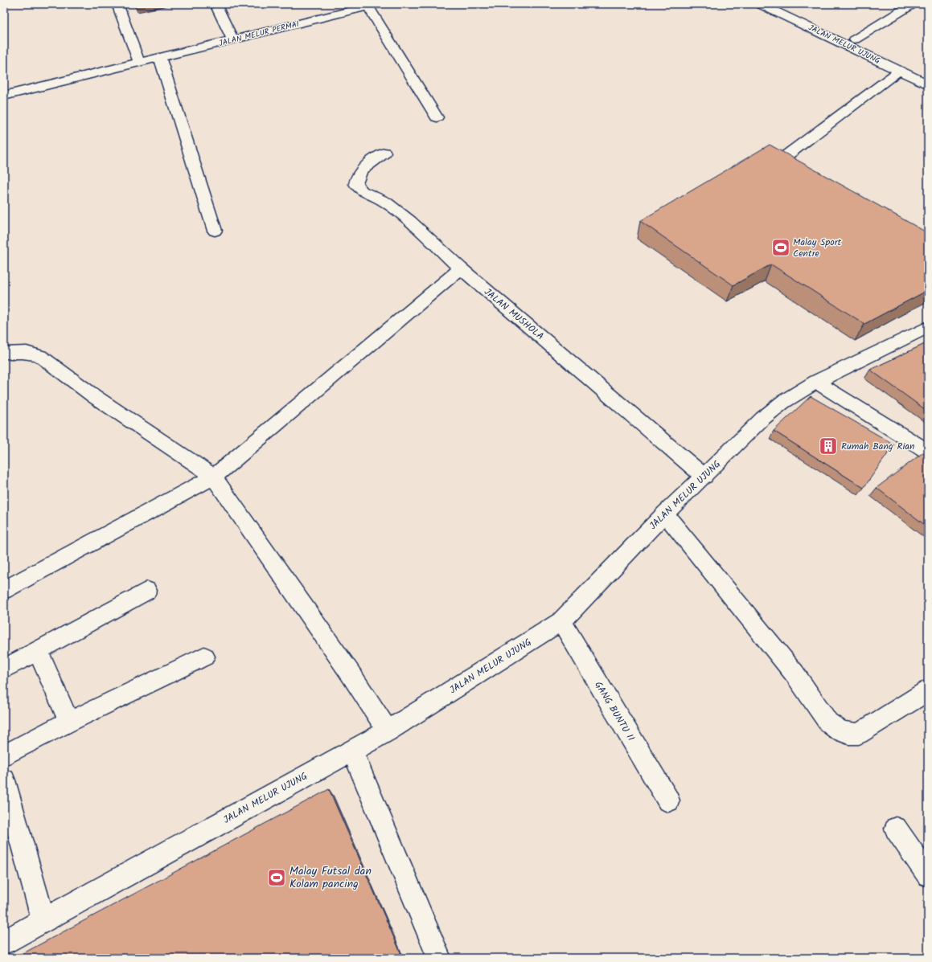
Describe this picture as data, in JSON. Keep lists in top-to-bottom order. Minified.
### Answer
{"streets":{"street":["JALAN MELUR PERMAI","JALAN MELUR UJUNG","JALAN MUSHOLA","GANG BUNTU II"]},"crossings":[["JALAN MELUR UJUNG","JALAN MUSHOLA"],["JALAN MELUR UJUNG","GANG BUNTU II"]],"places":{"sports":["Malay Sport Centre","Malay Futsal dan Kolam pancing"],"building":["Rumah Bang Rian"]}}
